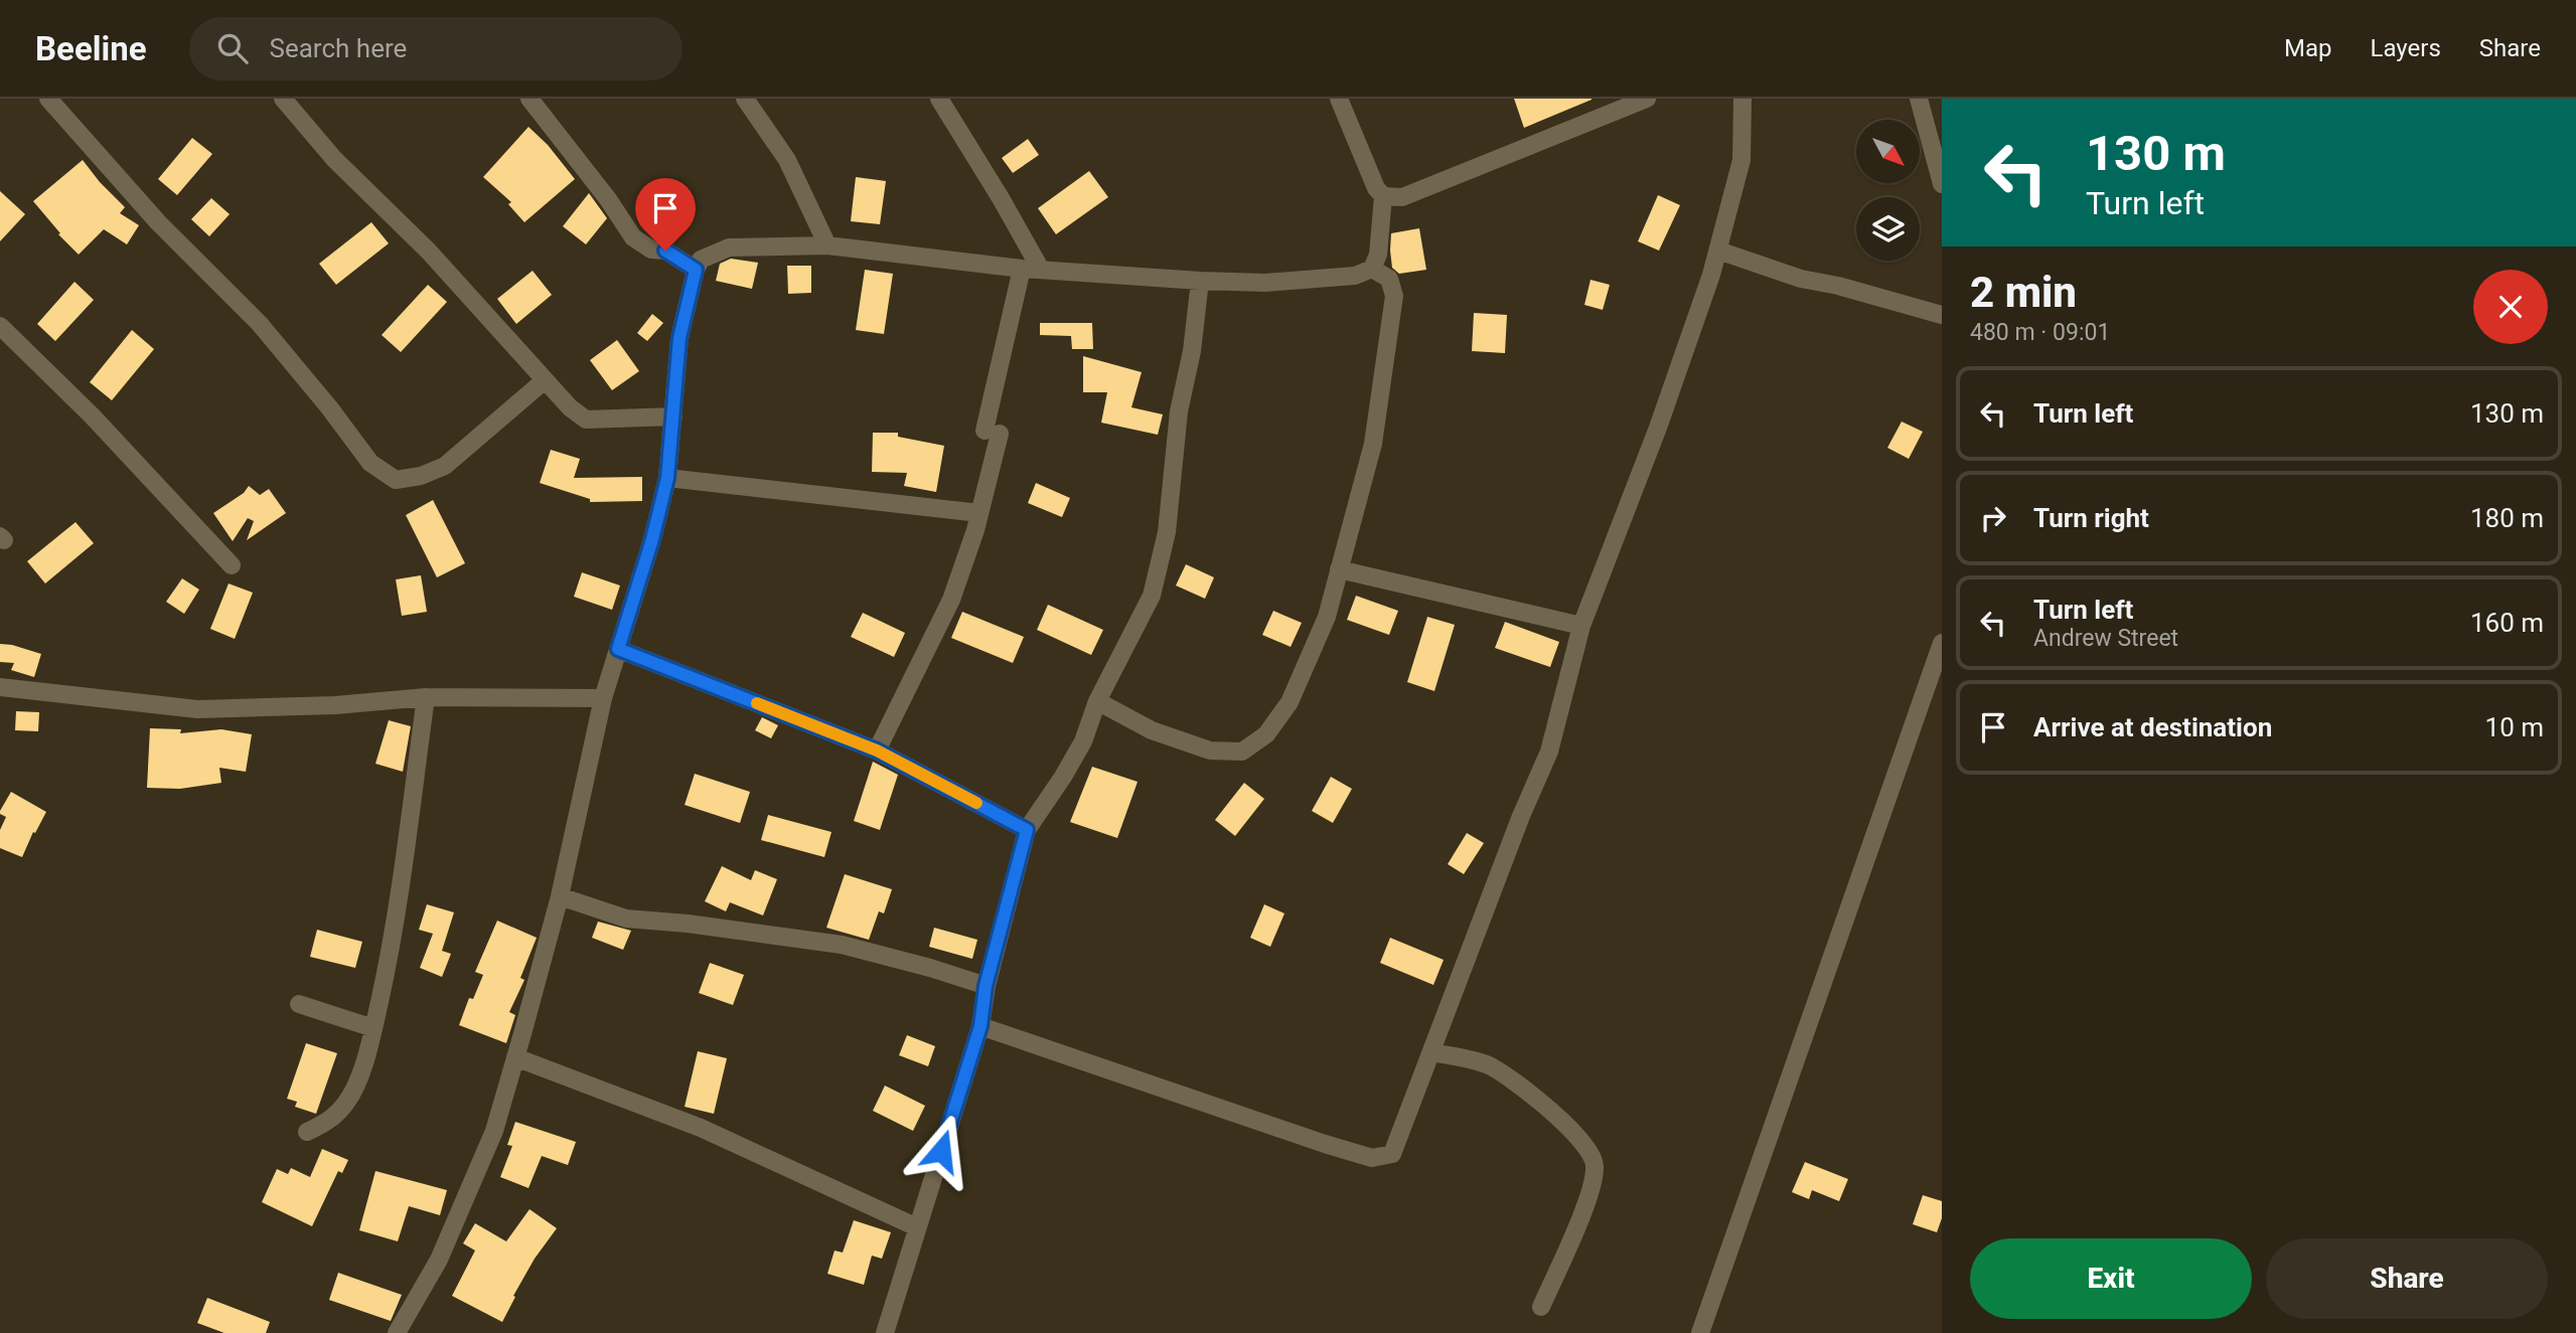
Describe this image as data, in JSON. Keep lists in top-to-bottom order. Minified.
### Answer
{"north":"bottom right","page":{"header":"Beeline","search":"Search here","nav":["Map","Layers","Share"],"turn":["130 m","Turn left"],"heading":["2 min","480 m · 09:01"],"list":[{"name":"Turn left","value":"130 m"},{"name":"Turn right","value":"180 m"},{"name":"Turn left","note":"Andrew Street","value":"160 m"},{"name":"Arrive at destination","value":"10 m"}],"buttons":["Exit","Share"]}}
